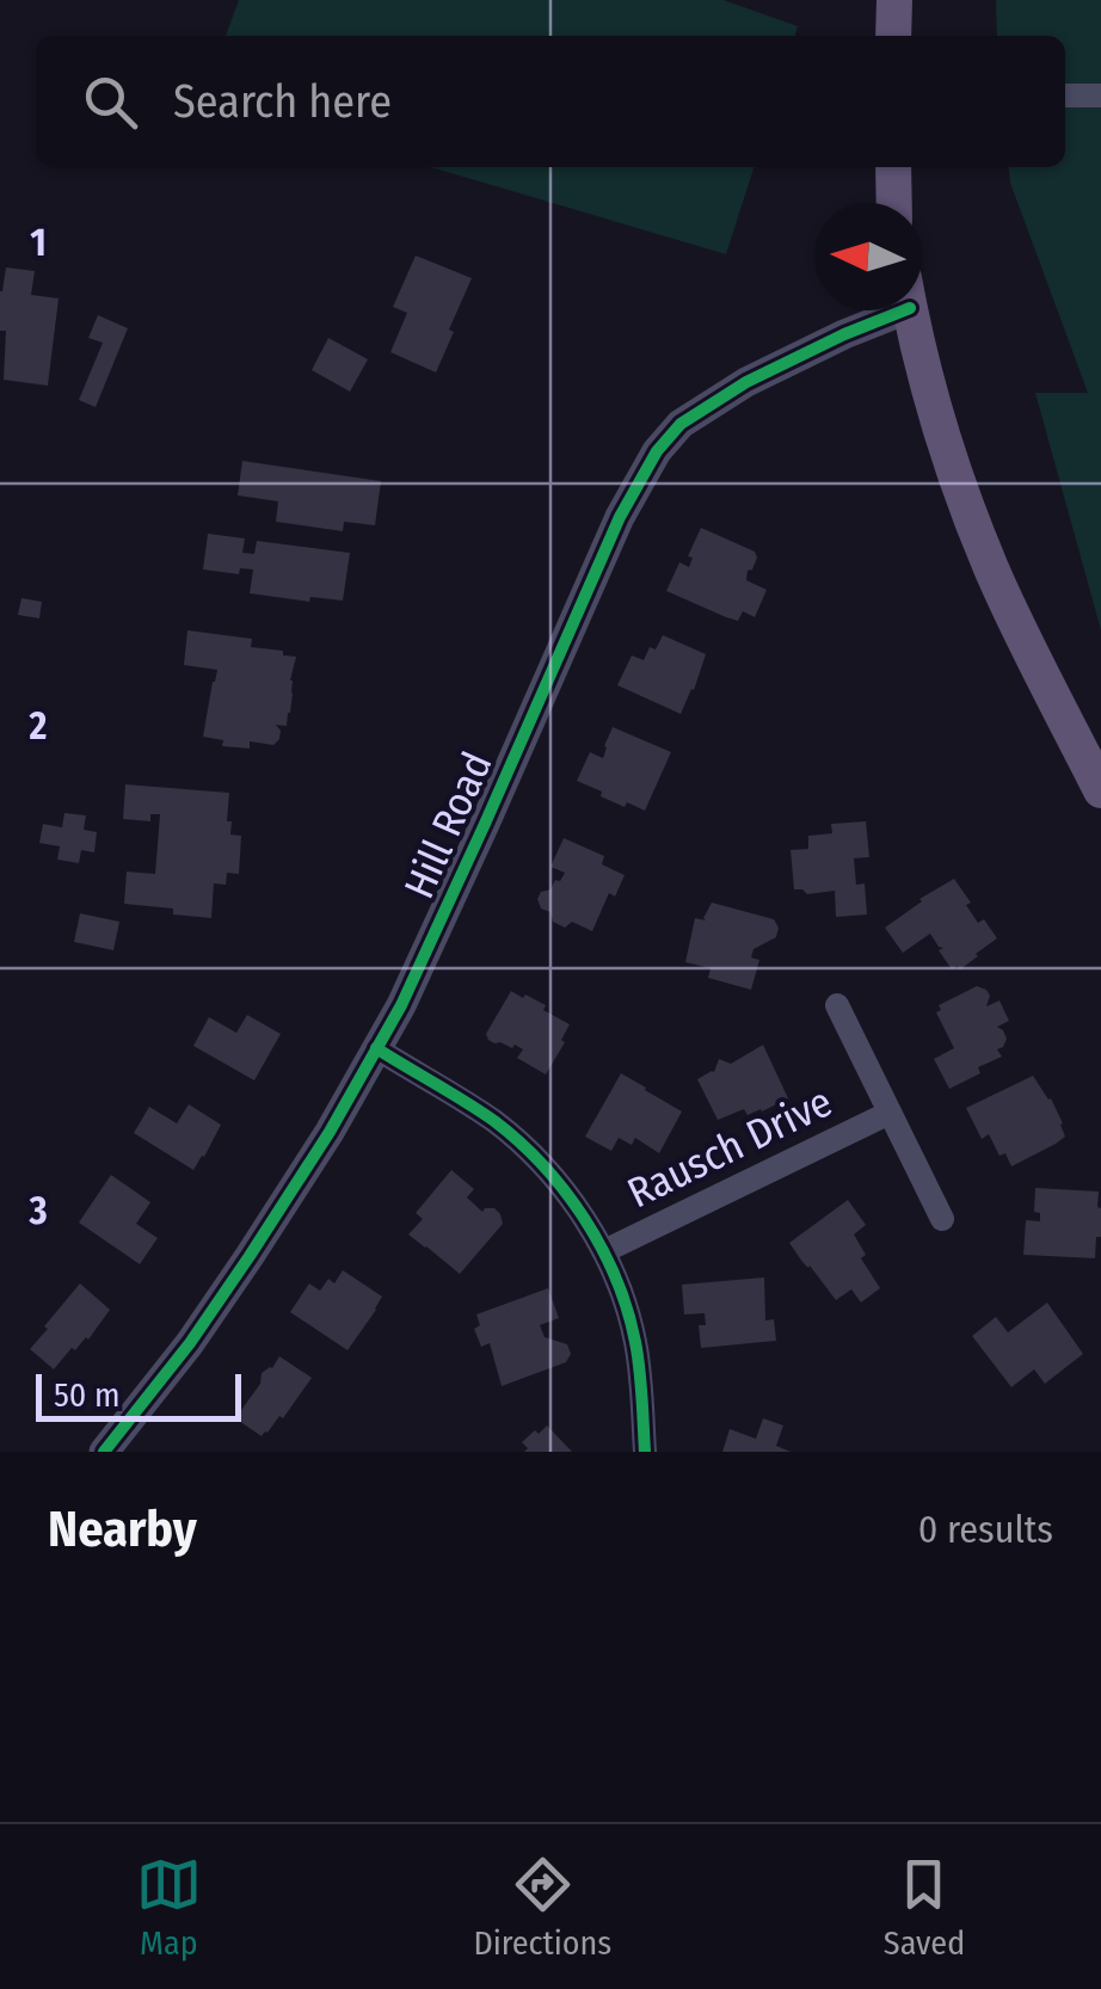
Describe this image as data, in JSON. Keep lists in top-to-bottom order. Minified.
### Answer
{"streets":{"street":["Hill Road","Rausch Drive"]},"crossings":[["Hill Road","Rausch Drive"]],"scale_bar":"50 m","north":"left","page":{"search":"Search here","scale":"50 m","heading":["Nearby","0 results"],"nav":["Map","Directions","Saved"]},"grid":{"rows":["1","2","3"]}}
